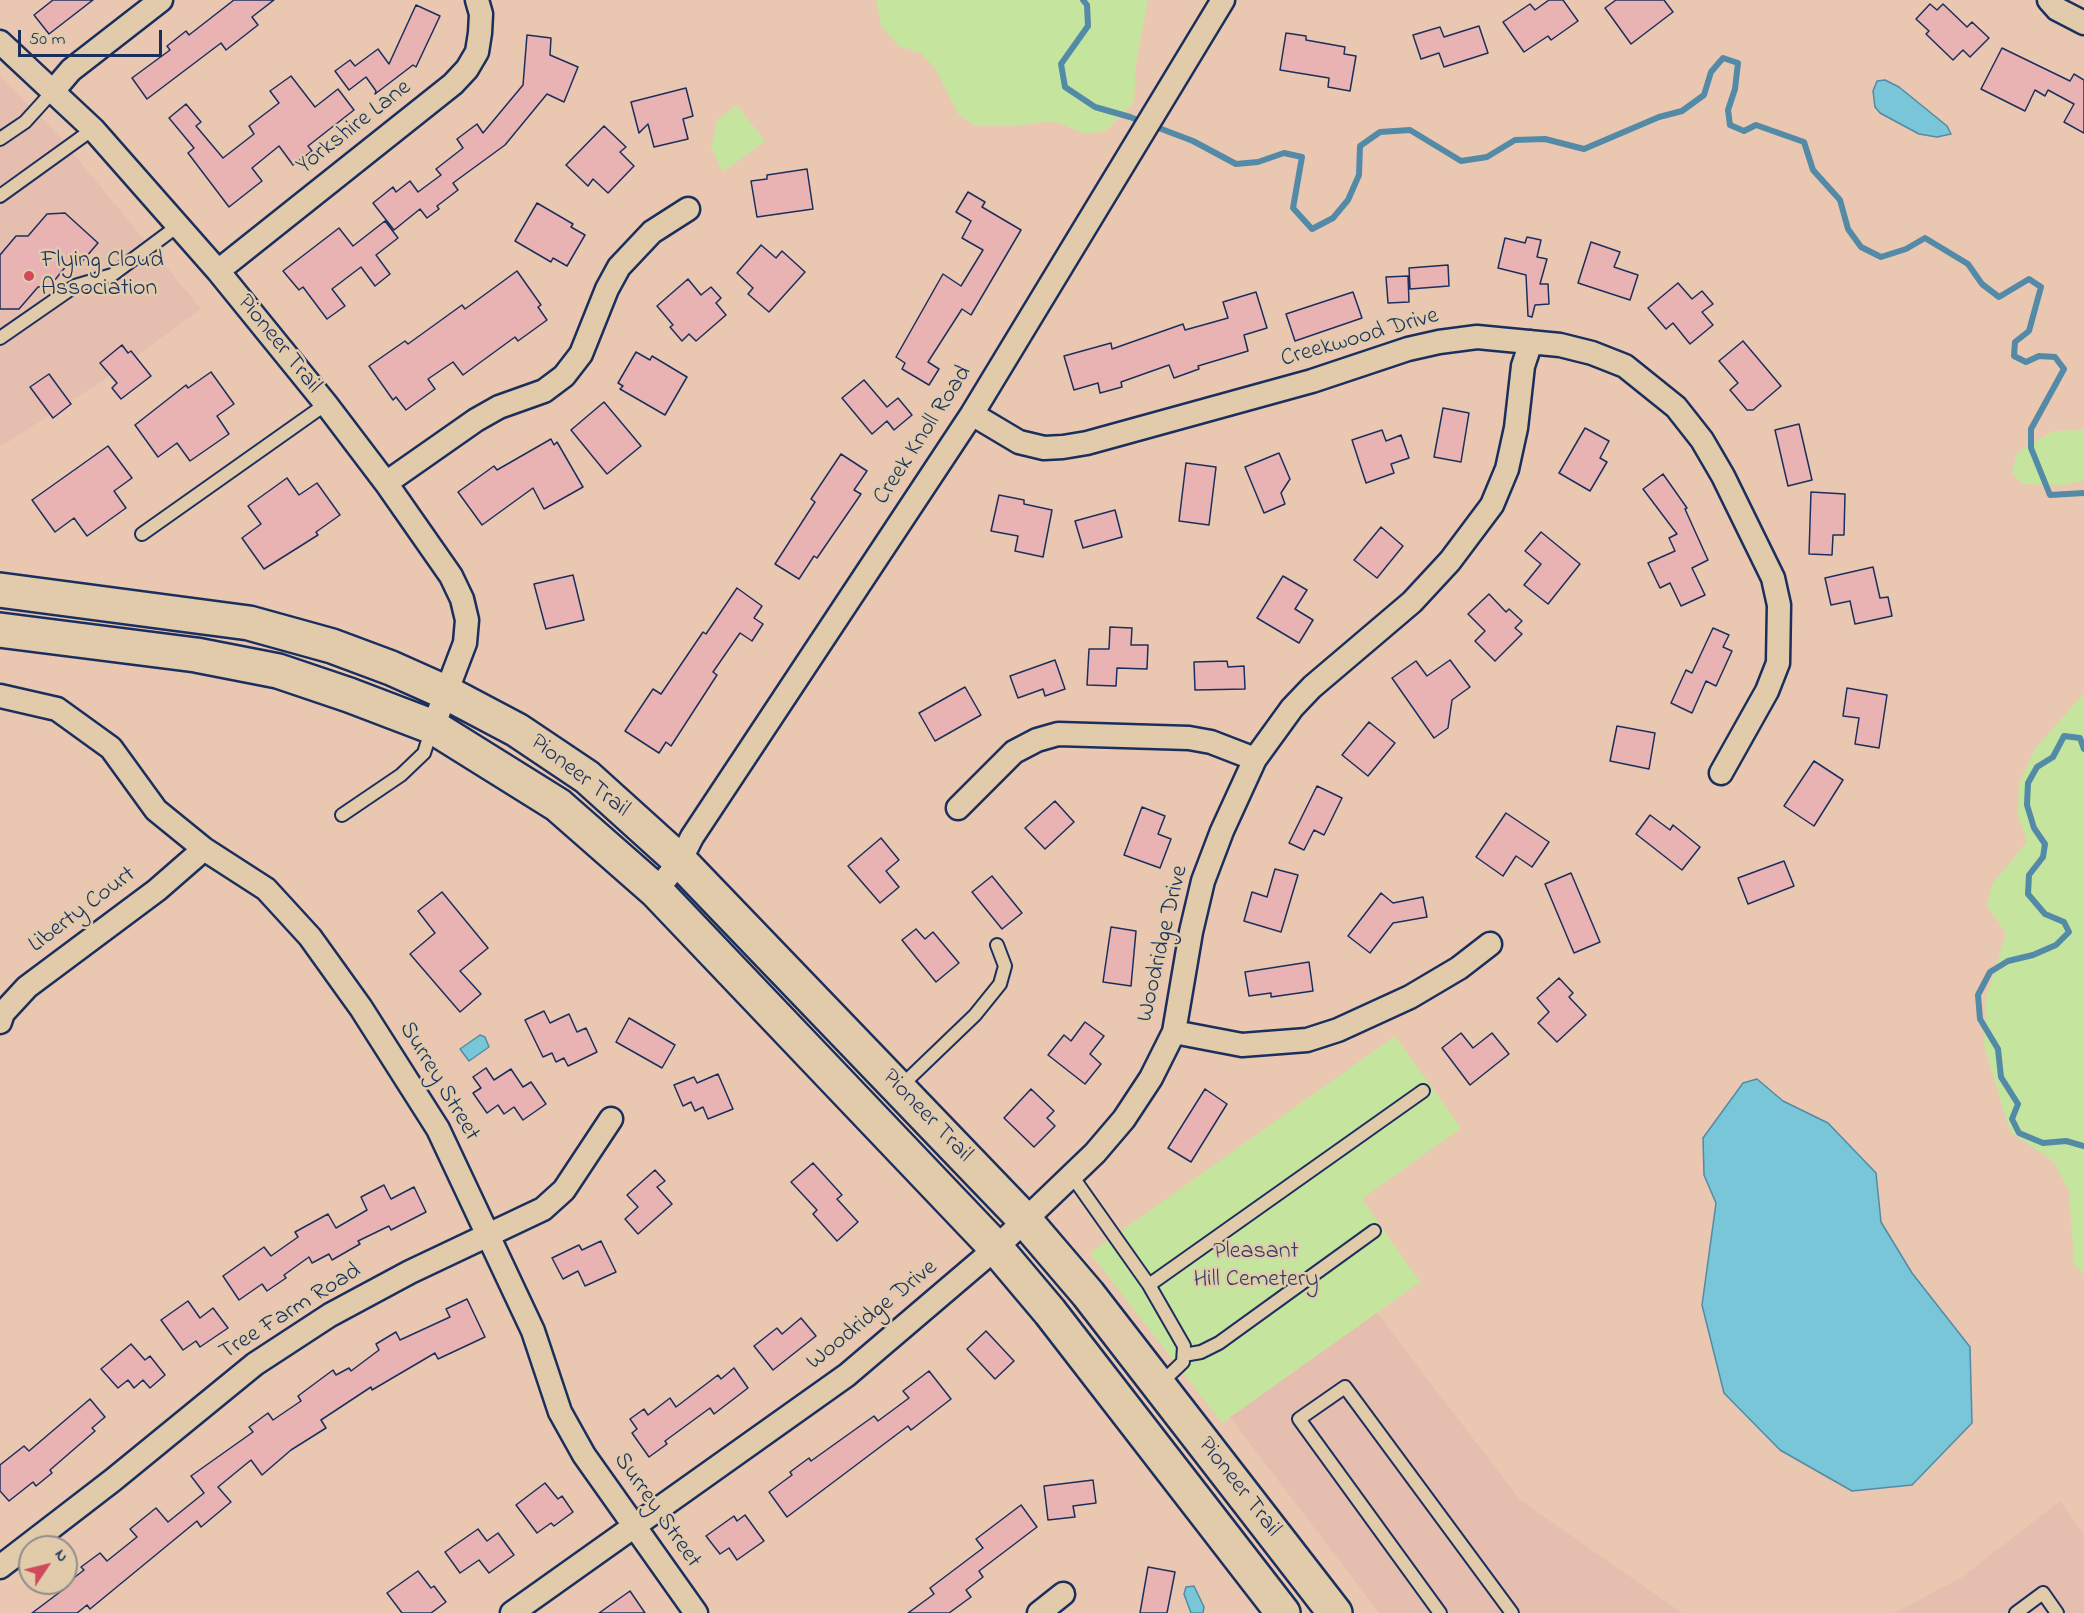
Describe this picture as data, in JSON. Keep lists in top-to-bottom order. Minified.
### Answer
{"streets":{"main road":["Pioneer Trail"],"street":["Yorkshire Lane","Creekwood Drive","Creek Knoll Road","Liberty Court","Woodridge Drive","Surrey Street","Tree Farm Road"]},"crossings":[["Yorkshire Lane","Pioneer Trail"],["Creekwood Drive","Creek Knoll Road"],["Creekwood Drive","Woodridge Drive"],["Pioneer Trail","Creek Knoll Road"],["Pioneer Trail","Woodridge Drive"],["Liberty Court","Surrey Street"],["Woodridge Drive","Surrey Street"],["Surrey Street","Tree Farm Road"]],"parks":["Pleasant Hill Cemetery"],"places":["Flying Cloud Association"],"scale_bar":"50 m","north":"top right"}
